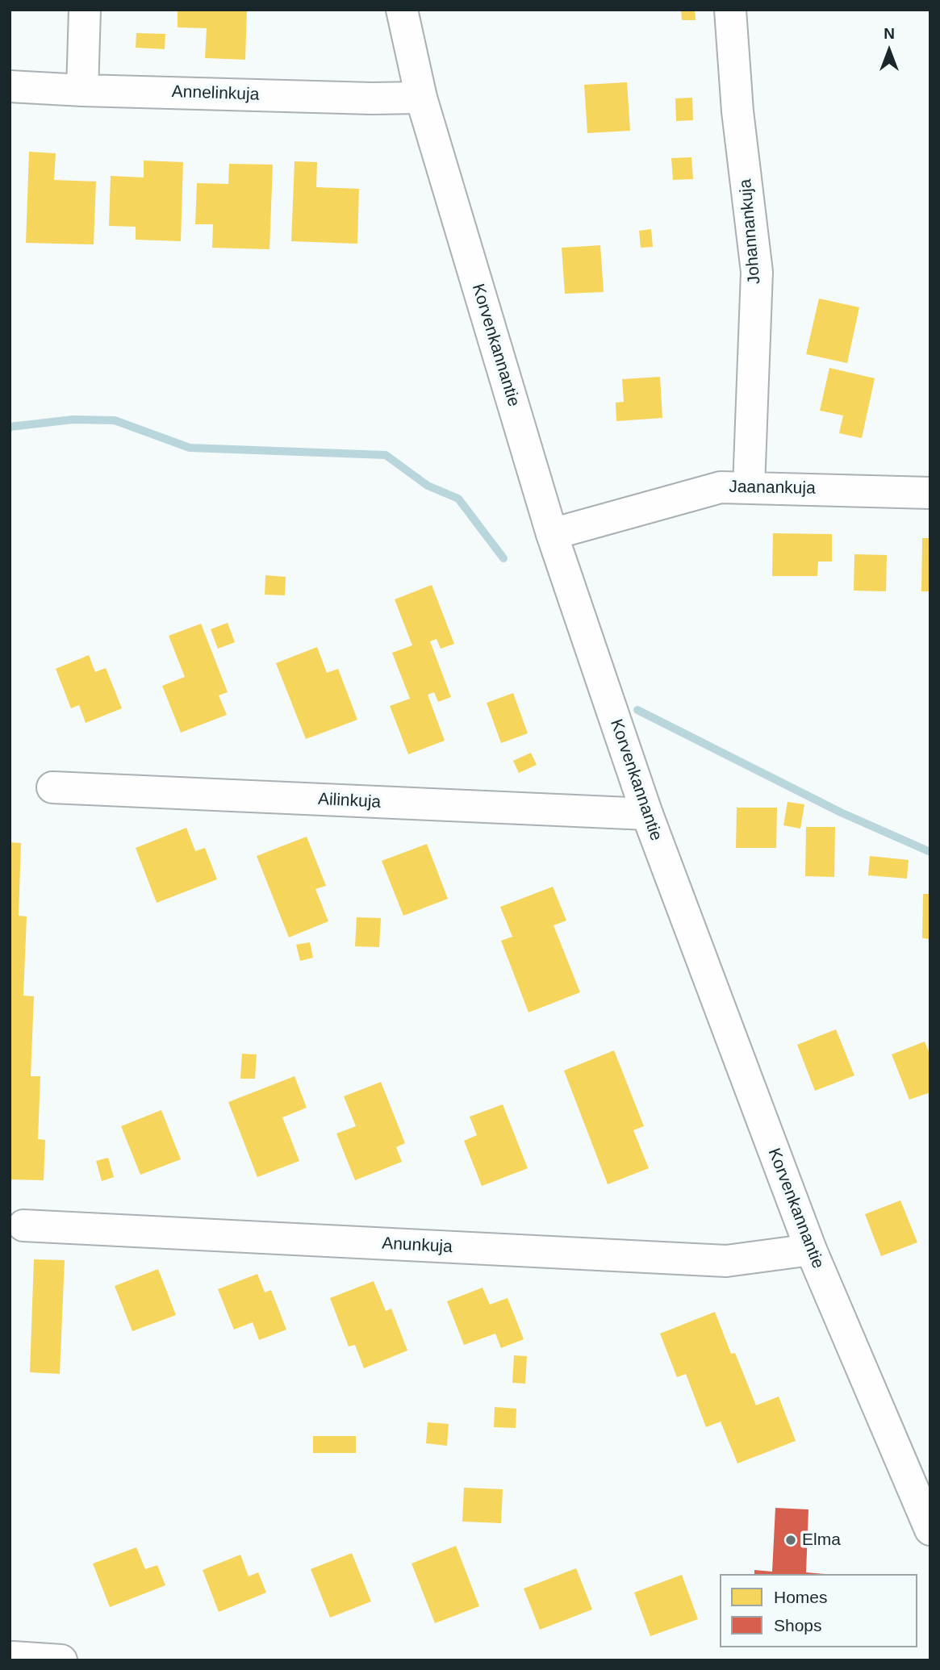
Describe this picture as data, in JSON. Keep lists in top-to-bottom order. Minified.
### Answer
{"streets":{"street":["Annelinkuja","Johannankuja","Korvenkannantie","Jaanankuja","Ailinkuja","Anunkuja"]},"crossings":[["Annelinkuja","Korvenkannantie"],["Johannankuja","Jaanankuja"],["Korvenkannantie","Jaanankuja"],["Korvenkannantie","Ailinkuja"],["Korvenkannantie","Anunkuja"]],"places":["Elma"],"legend":["Homes","Shops"],"north":"top"}
